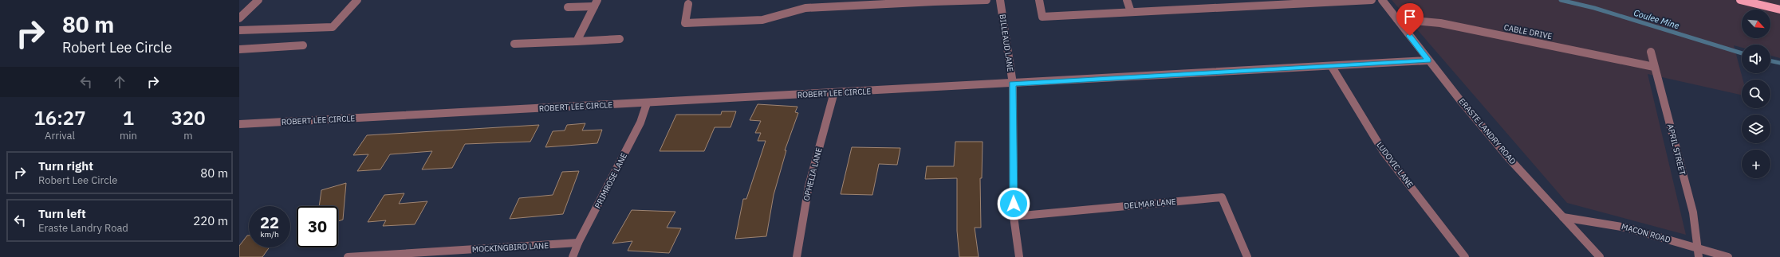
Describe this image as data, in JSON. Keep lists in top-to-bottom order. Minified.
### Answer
{"streets":{"street":["CABLE DRIVE","BILLEAUD LANE","ROBERT LEE CIRCLE","ERASTE LANDRY ROAD","APRIL STREET","LUDOVIC LANE","OPHELIA LANE","PRIMROSE LANE","DELMAR LANE","MACON ROAD","MOCKINGBIRD LANE"]},"crossings":[["CABLE DRIVE","ERASTE LANDRY ROAD"],["CABLE DRIVE","APRIL STREET"],["BILLEAUD LANE","ROBERT LEE CIRCLE"],["BILLEAUD LANE","DELMAR LANE"],["ROBERT LEE CIRCLE","ERASTE LANDRY ROAD"],["ROBERT LEE CIRCLE","LUDOVIC LANE"],["ROBERT LEE CIRCLE","OPHELIA LANE"],["ROBERT LEE CIRCLE","PRIMROSE LANE"],["ERASTE LANDRY ROAD","MACON ROAD"],["APRIL STREET","MACON ROAD"],["PRIMROSE LANE","MOCKINGBIRD LANE"]],"water":["Coulee Mine"],"north":"bottom right","page":{"turn":["80 m","Robert Lee Circle"],"map_buttons":"+","eta":["16:27","Arrival","1","min","320","m"],"list":[{"name":"Turn right","note":"Robert Lee Circle","value":"80 m"},{"name":"Turn left","note":"Eraste Landry Road","value":"220 m"}],"speed":"22 km/h","limit":"30"}}
